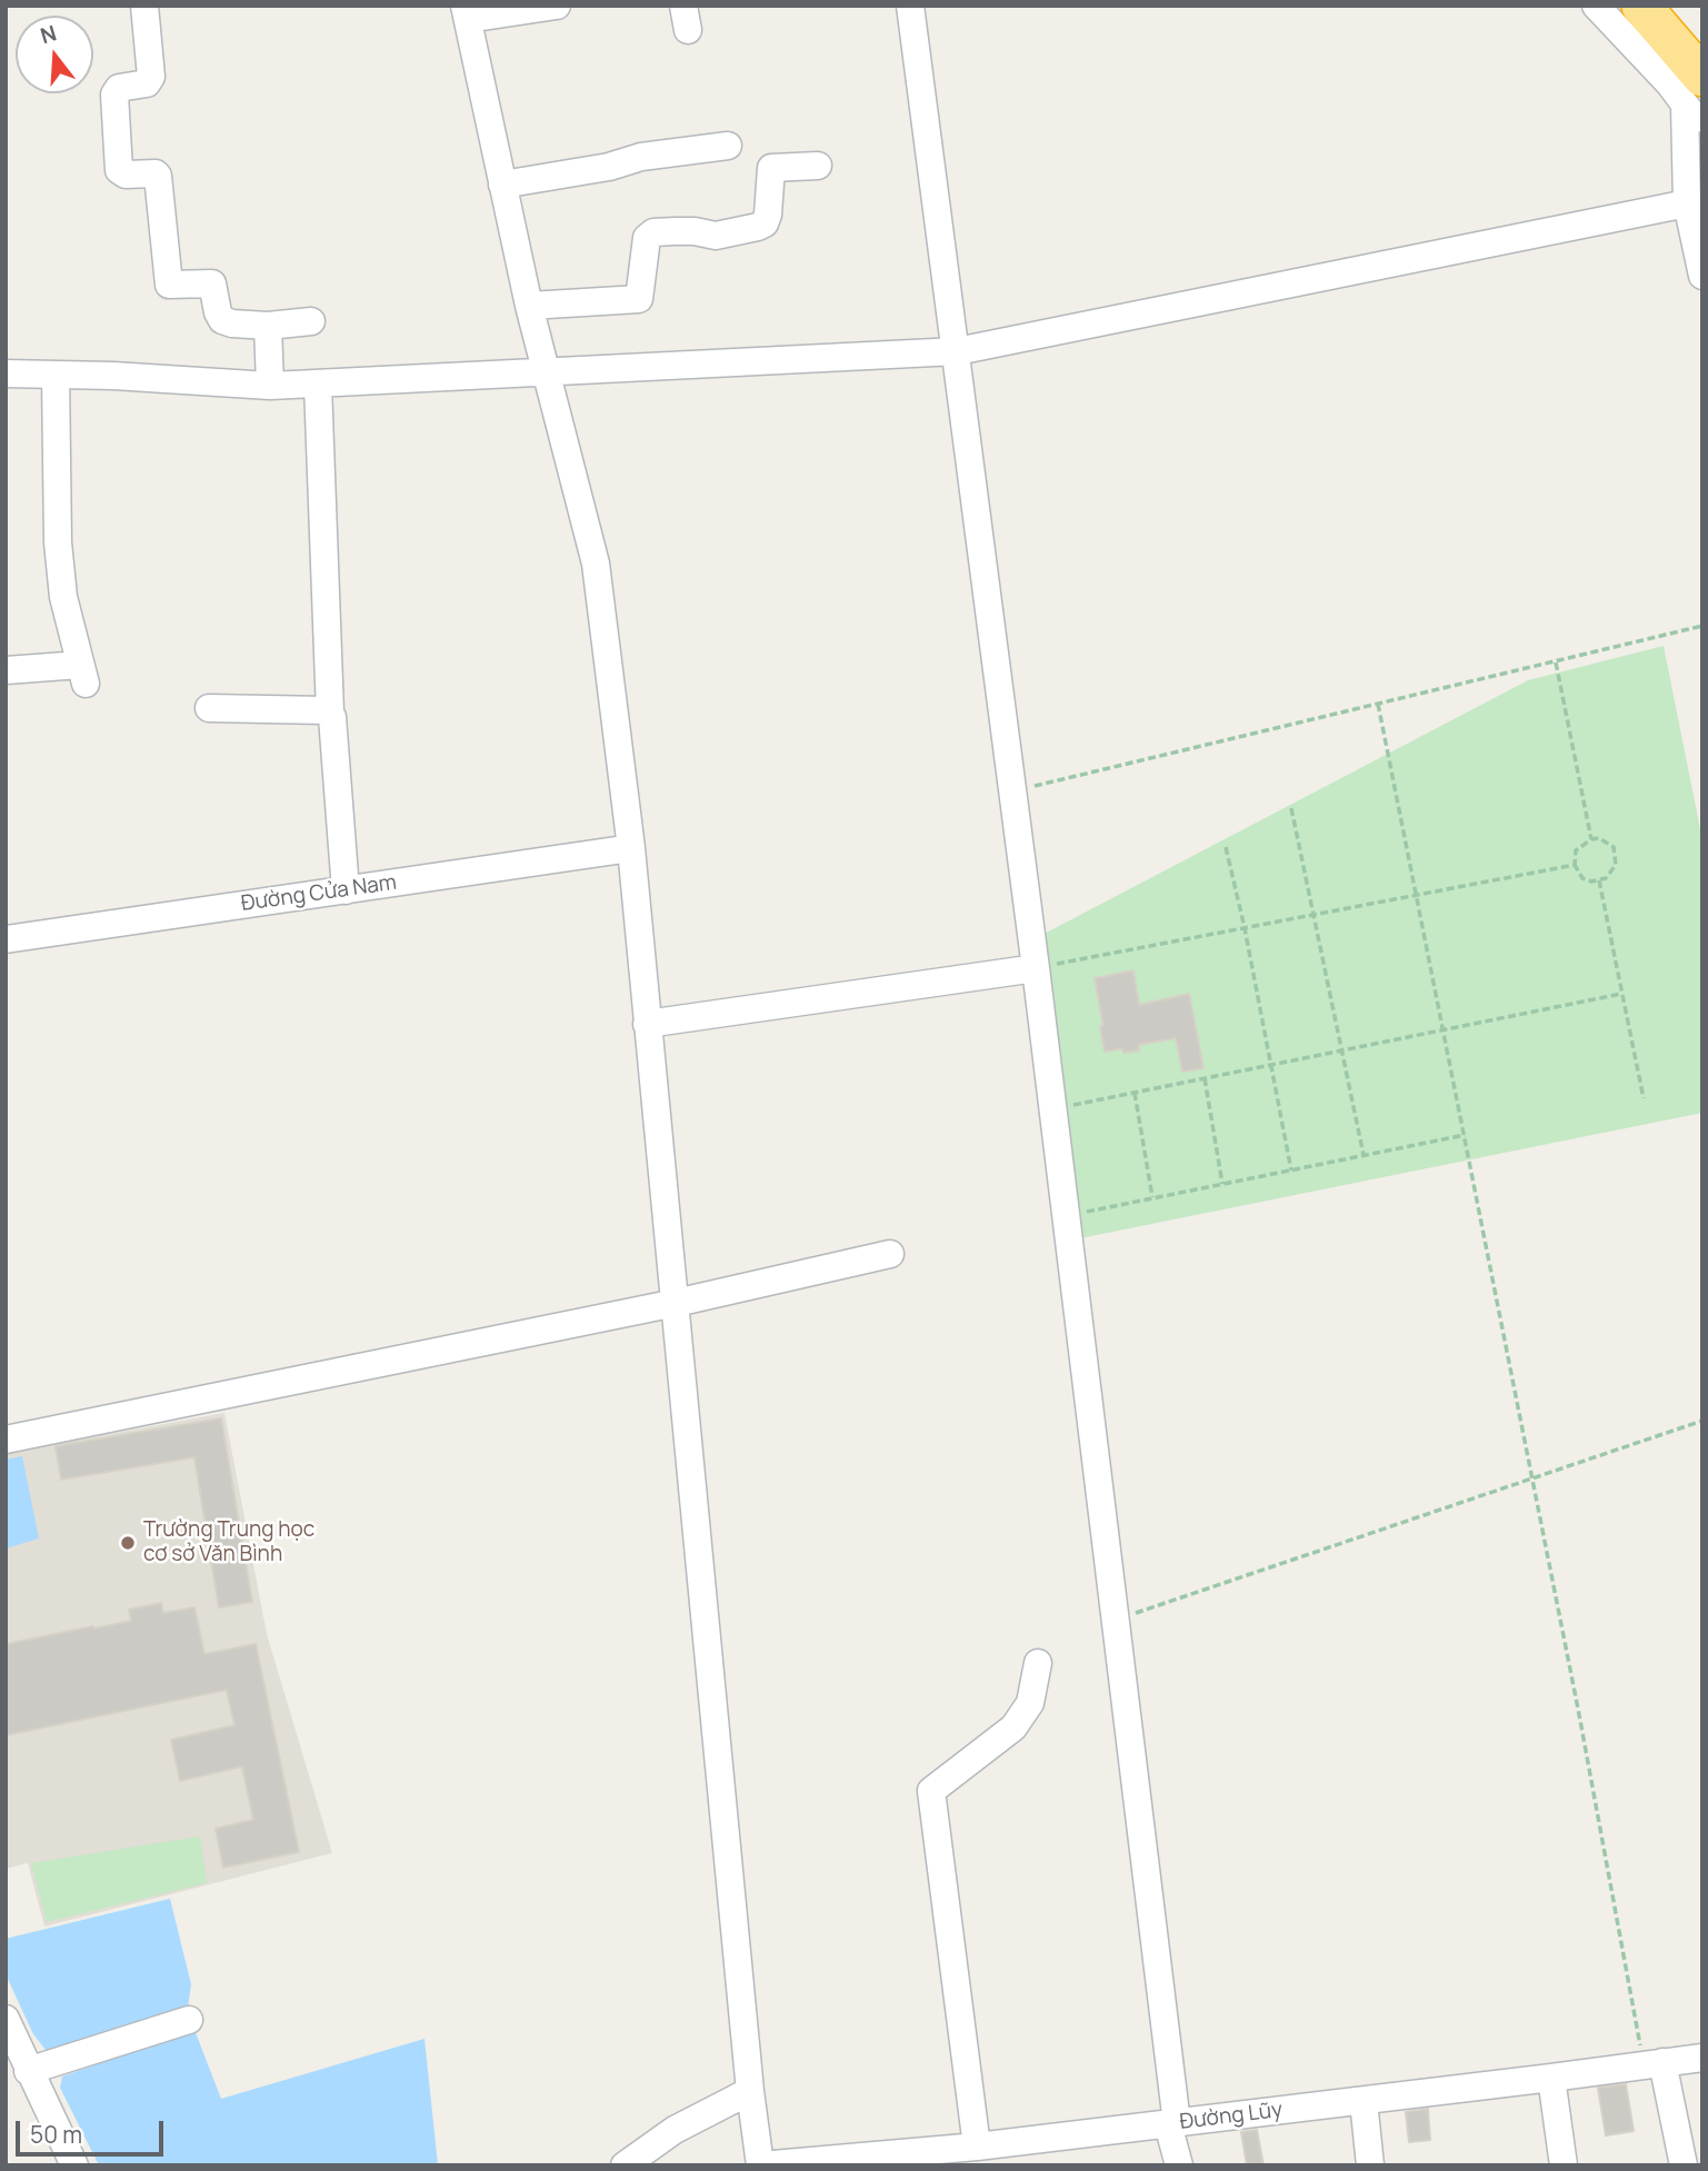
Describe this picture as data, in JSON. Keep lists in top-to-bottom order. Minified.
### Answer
{"streets":{"street":["Đường Cửa Nam","Đường Lũy"]},"places":["Trường Trung học cơ sở Văn Bình"],"scale_bar":"50 m","north":"top"}
